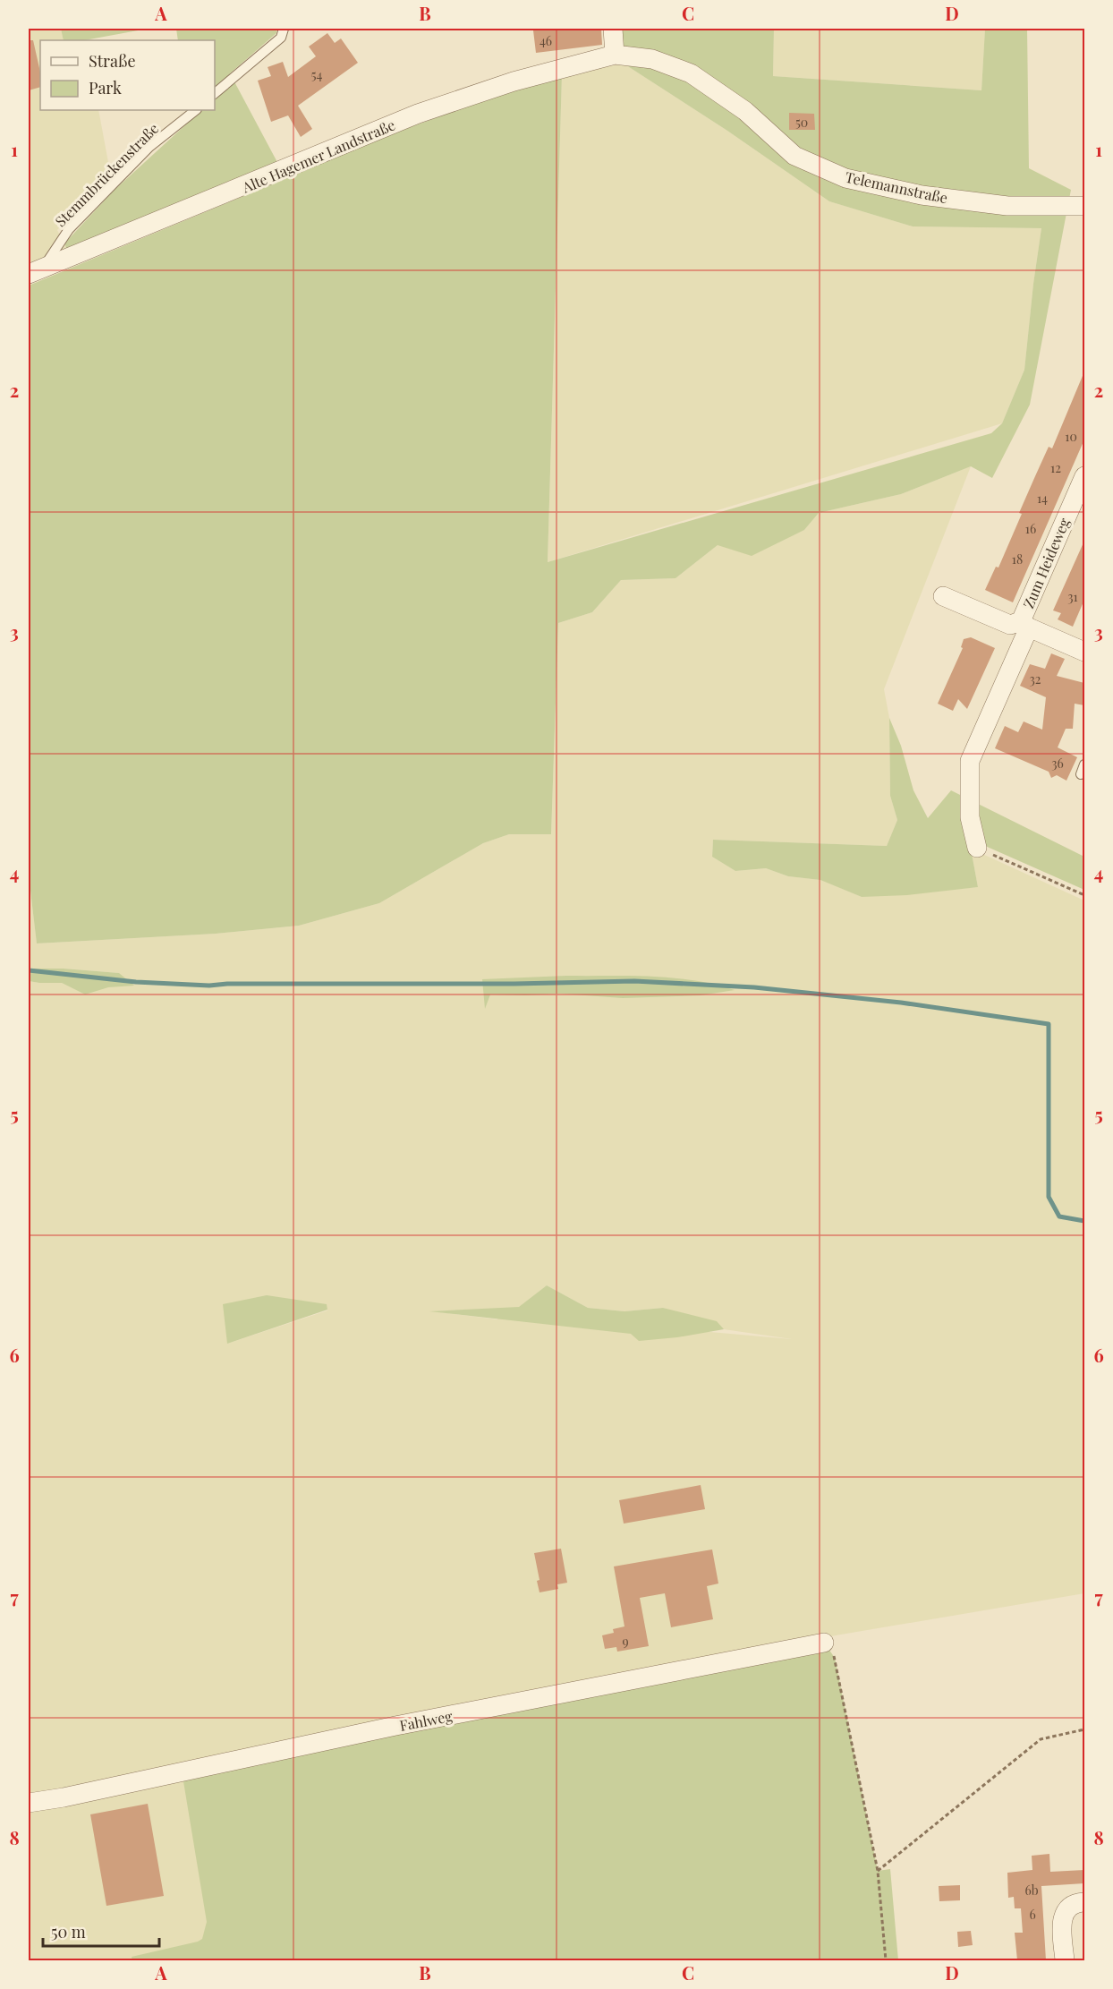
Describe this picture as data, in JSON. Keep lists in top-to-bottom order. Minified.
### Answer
{"streets":{"street":["Alte Hagemer Landstraße","Telemannstraße","Zum Heideweg","Fahlweg"],"lane":["Stemmbrückenstraße"]},"crossings":[["Alte Hagemer Landstraße","Stemmbrückenstraße"],["Alte Hagemer Landstraße","Telemannstraße"]],"house_numbers":["46","54","50","10","12","14","16","18","31","32","36","9","6b","6"],"legend":["Straße","Park"],"scale_bar":"50 m","grid":{"columns":["A","B","C","D"],"rows":["1","2","3","4","5","6","7","8"]}}
